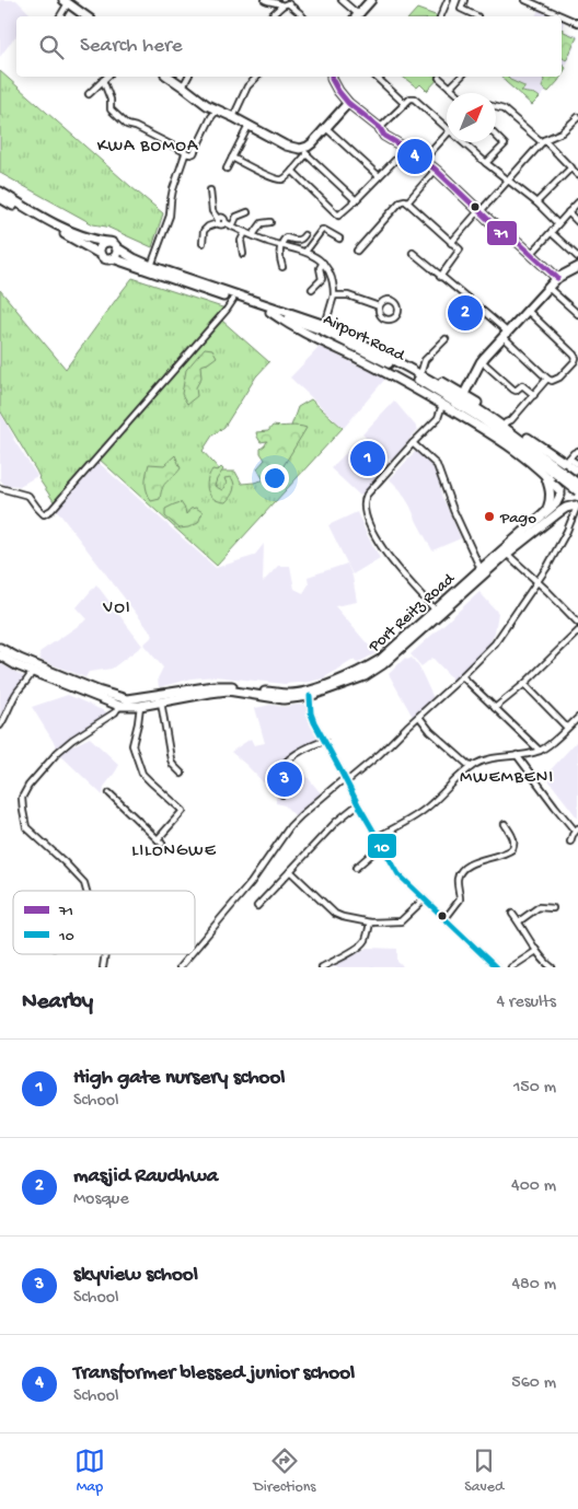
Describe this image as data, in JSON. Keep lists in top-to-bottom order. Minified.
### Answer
{"streets":{"main road":["Airport Road","Port Reitz Road"]},"districts":["KWA BOMOA","VOI","MWEMBENI","LILONGWE"],"places":["Pago"],"lines":["transit line 71","transit line 10"],"legend":["71","10"],"north":"top right","page":{"search":"Search here","pins":["4","2","1","3"],"heading":["Nearby","4 results"],"list":[{"mark":"1","name":"High gate nursery school","note":"School","value":"150 m"},{"mark":"2","name":"masjid Raudhwa","note":"Mosque","value":"400 m"},{"mark":"3","name":"skyview school","note":"School","value":"480 m"},{"mark":"4","name":"Transformer blessed junior school","note":"School","value":"560 m"}],"nav":["Map","Directions","Saved"]}}
